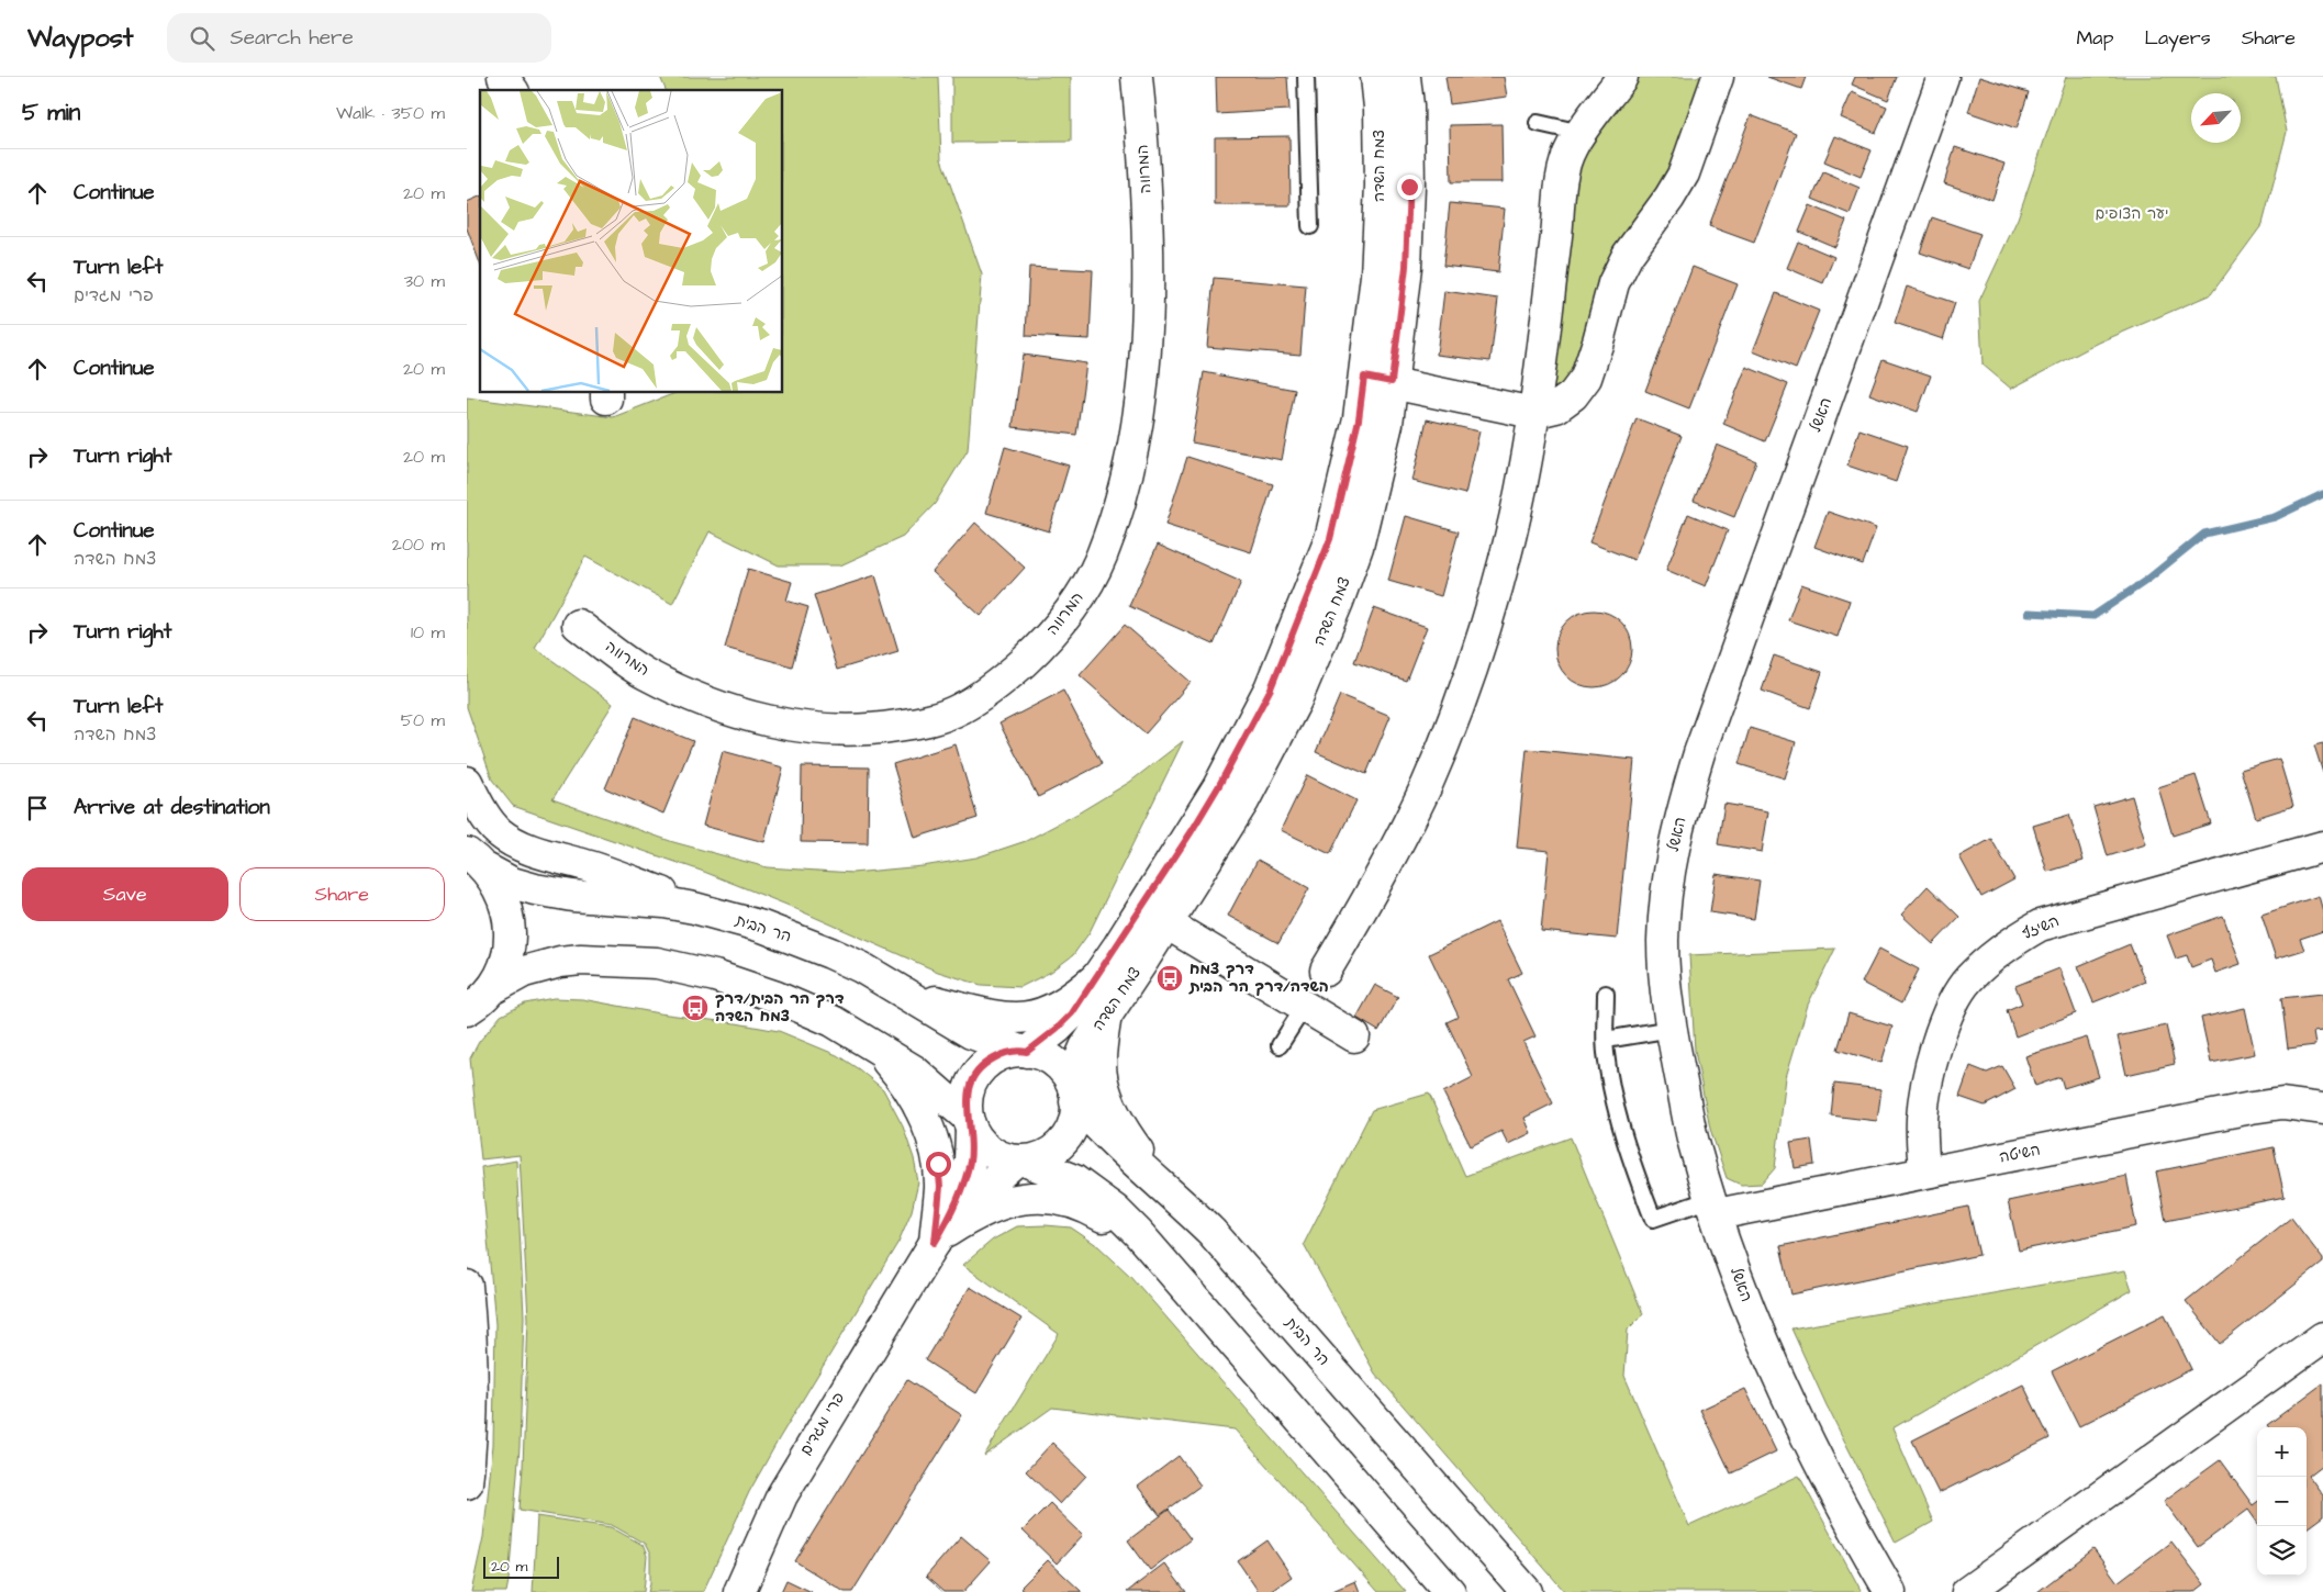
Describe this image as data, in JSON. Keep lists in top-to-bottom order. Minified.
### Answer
{"streets":{"street":["צמח השדה","המרווה","האשל","השיזף","הר הבית","השיטה","פרי מגדים"]},"crossings":[["צמח השדה","הר הבית"],["צמח השדה","פרי מגדים"],["האשל","השיטה"],["השיזף","השיטה"],["הר הבית","פרי מגדים"]],"parks":["יער הצופים"],"places":{"bus stop":["דרך צמח השדה/דרך הר הבית","דרך הר הבית/דרך צמח השדה"]},"scale_bar":"20 m","north":"bottom left","page":{"header":"Waypost","search":"Search here","nav":["Map","Layers","Share"],"heading":["5 min","Walk · 350 m"],"list":[["Continue","20 m"],["Turn left","פרי מגדים","30 m"],["Continue","20 m"],["Turn right","20 m"],["Continue","צמח השדה","200 m"],["Turn right","10 m"],["Turn left","צמח השדה","50 m"],"Arrive at destination"],"buttons":["Save","Share"],"map_buttons":["+","−"],"scale":"20 m"}}
